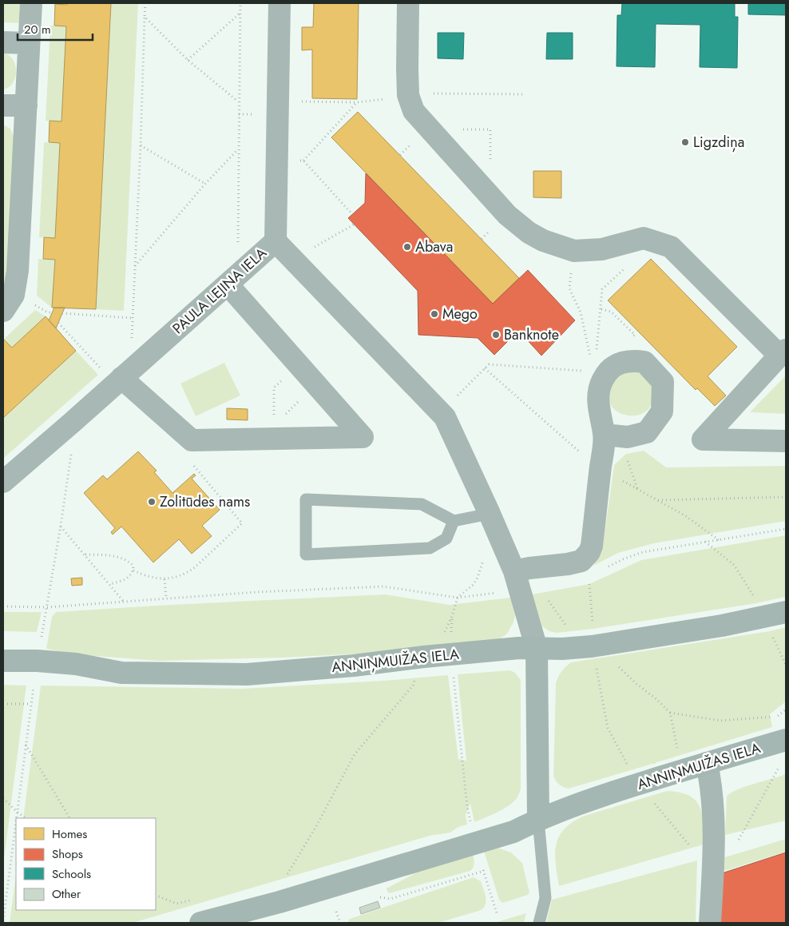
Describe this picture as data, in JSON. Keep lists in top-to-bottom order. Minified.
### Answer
{"streets":{"street":["PAULA LEJIŅA IELA","ANNIŅMUIŽAS IELA"]},"places":["Ligzdiņa","Abava","Mego","Banknote","Zolitūdes nams"],"legend":["Homes","Shops","Schools","Other"],"scale_bar":"20 m"}
